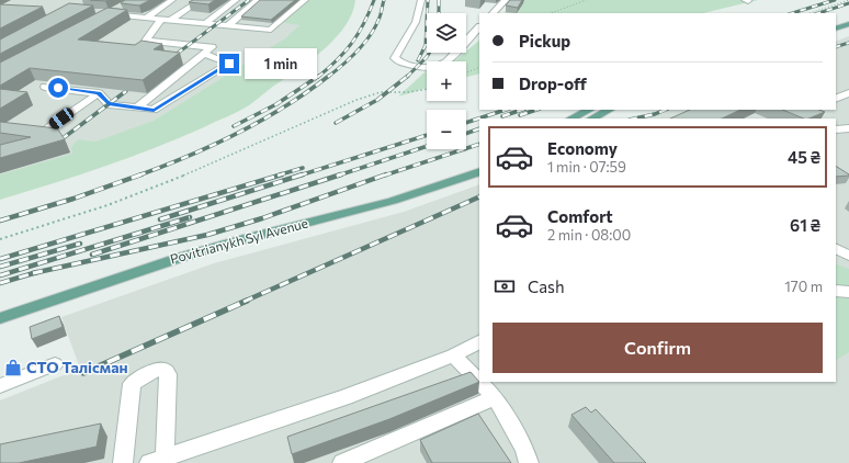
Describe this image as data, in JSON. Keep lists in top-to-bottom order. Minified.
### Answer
{"streets":{"main road":["Povitrianykh Syl Avenue"]},"places":{"shop":["СТО Талісман"]},"page":{"map_buttons":["+","−"],"banner":["Pickup","Drop-off"],"bubble":"1 min","list":[{"name":"Economy","note":"1 min · 07:59","value":"45 ₴"},{"name":"Comfort","note":"2 min · 08:00","value":"61 ₴"}],"pay":["Cash","170 m"],"buttons":"Confirm"}}
